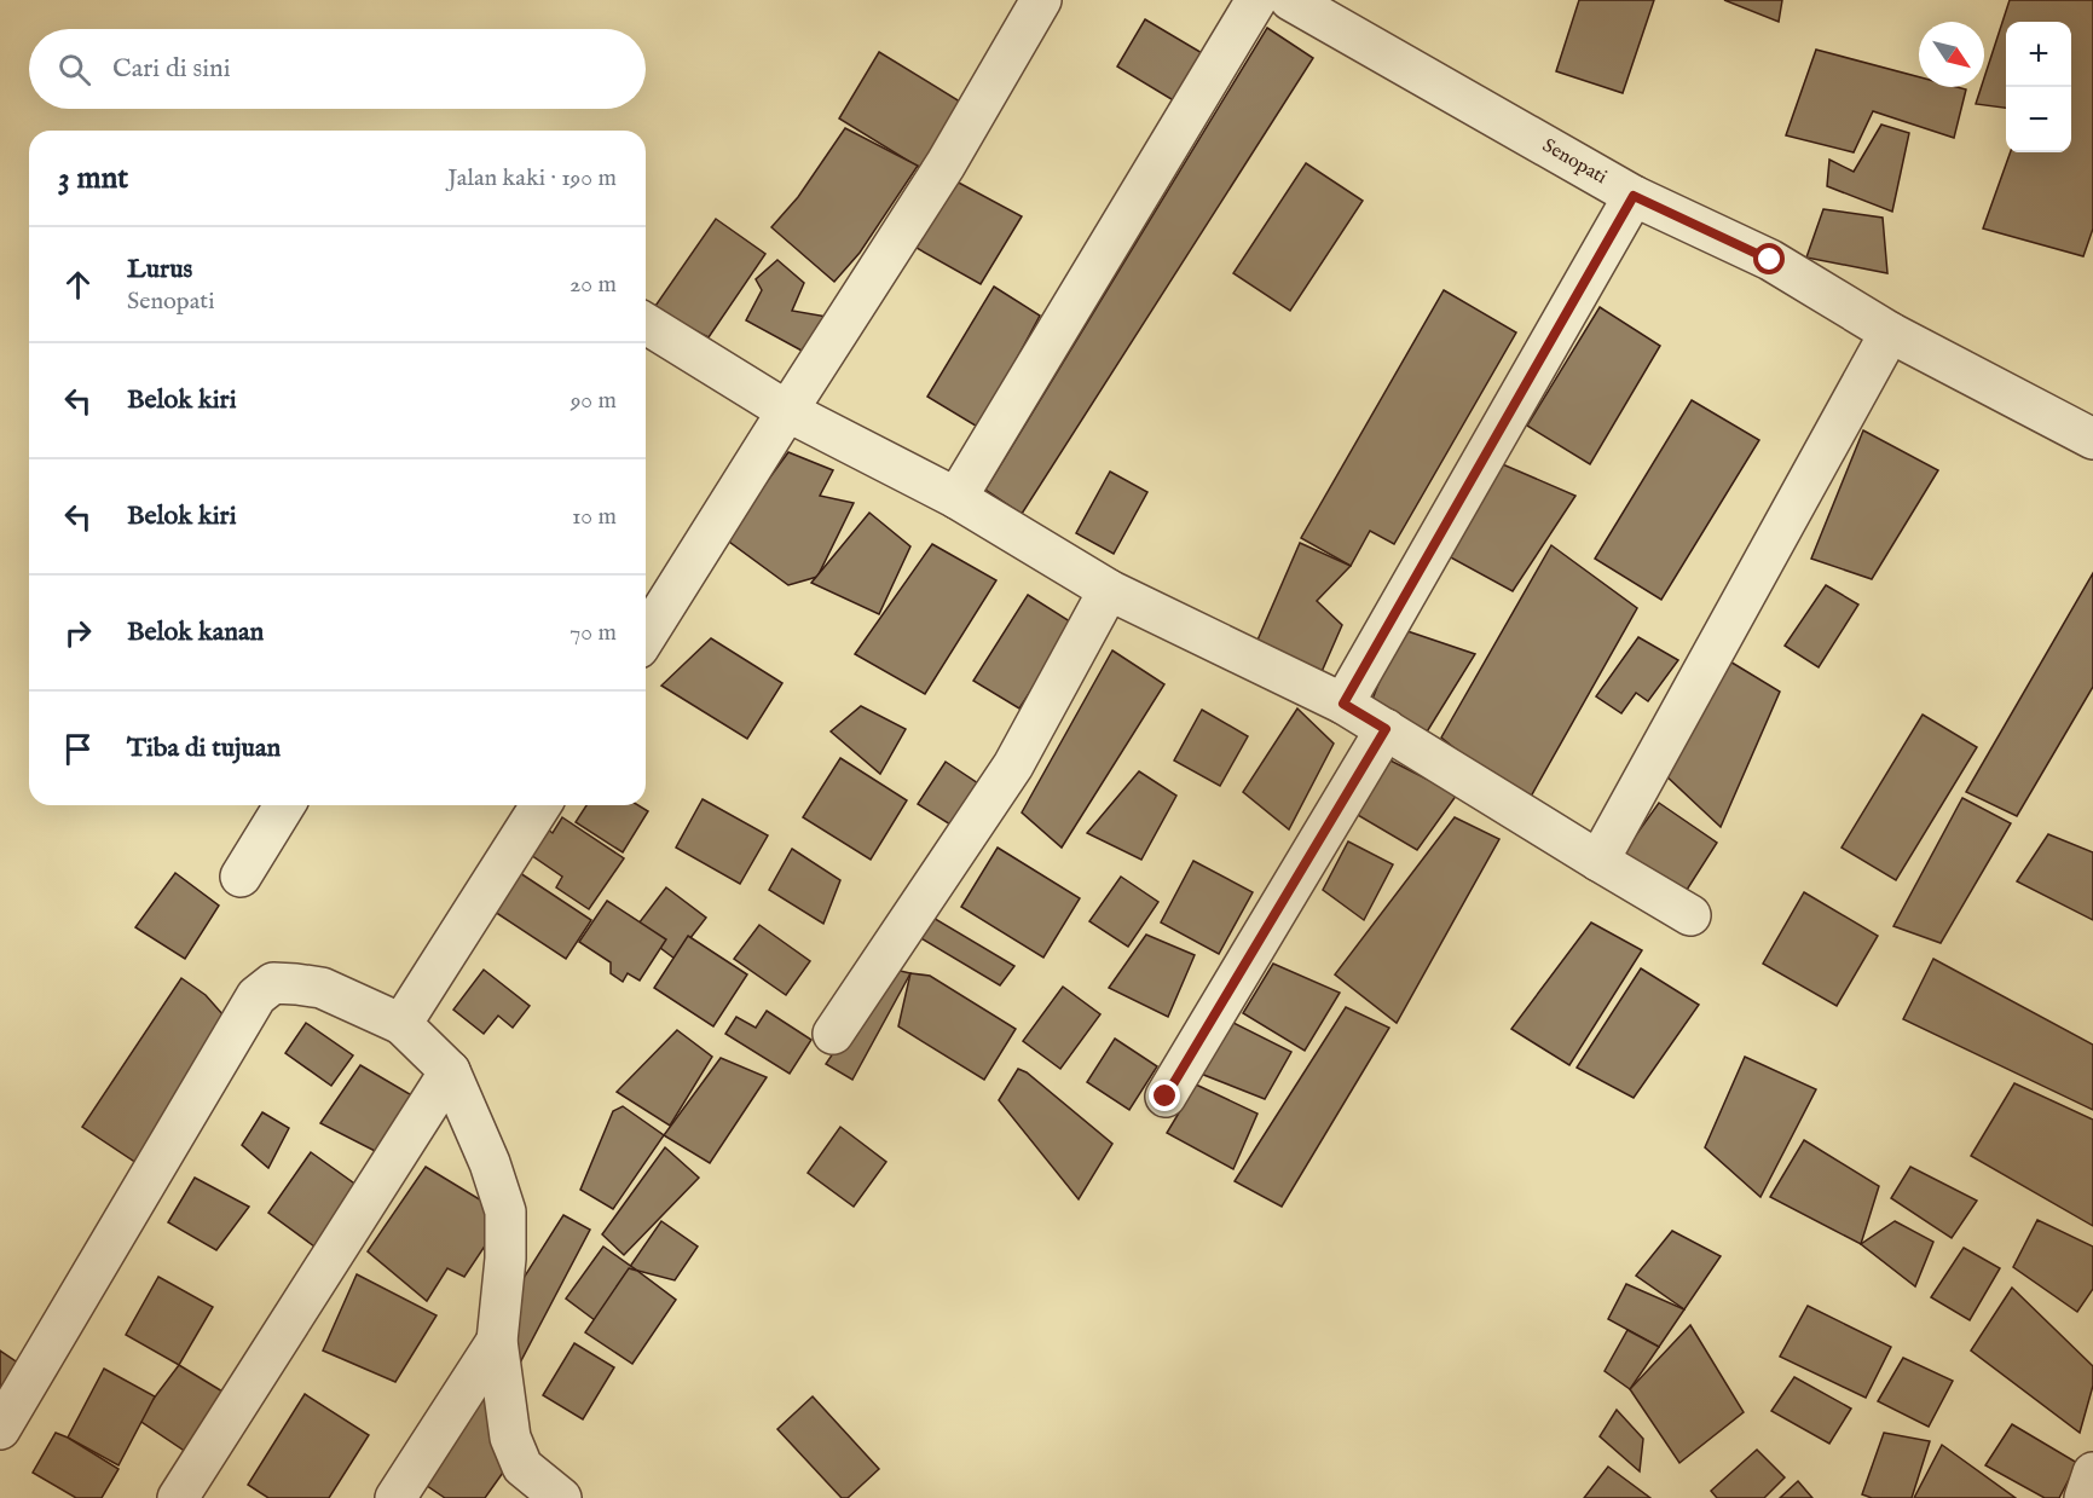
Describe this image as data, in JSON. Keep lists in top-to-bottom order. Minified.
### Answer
{"streets":{"street":["Senopati"]},"north":"bottom right","page":{"map_buttons":["+","−"],"search":"Cari di sini","heading":["3 mnt","Jalan kaki · 190 m"],"list":[["Lurus","Senopati","20 m"],["Belok kiri","90 m"],["Belok kiri","10 m"],["Belok kanan","70 m"],"Tiba di tujuan"]}}
